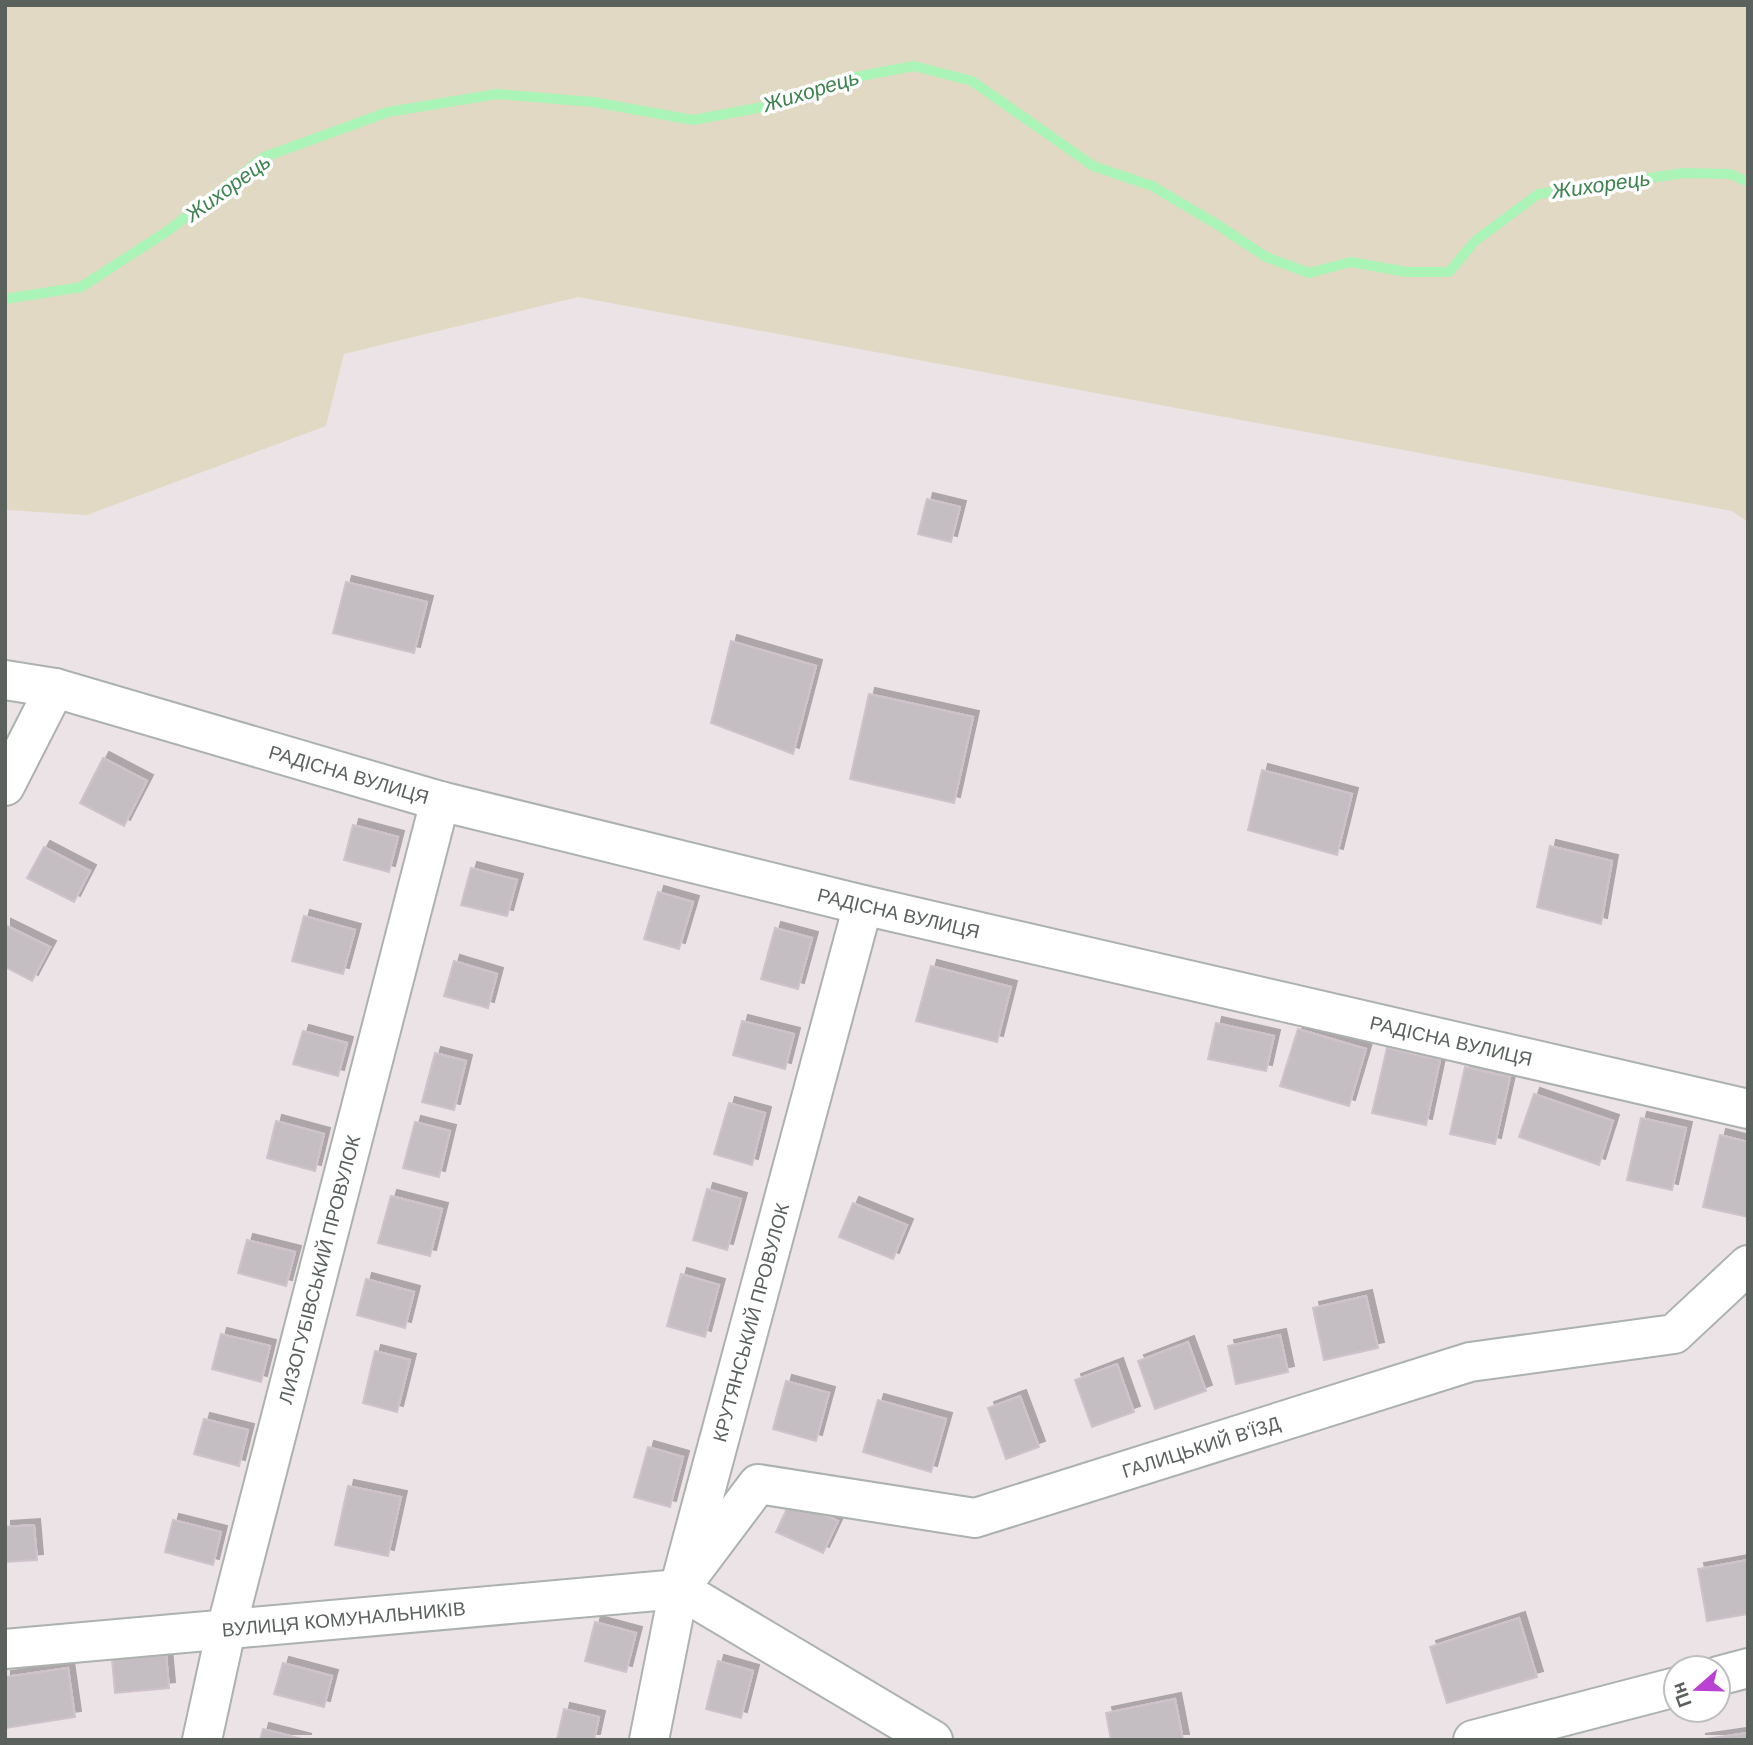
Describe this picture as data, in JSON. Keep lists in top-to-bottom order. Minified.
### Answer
{"streets":{"street":["РАДІСНА ВУЛИЦЯ","ЛИЗОГУБІВСЬКИЙ ПРОВУЛОК","КРУТЯНСЬКИЙ ПРОВУЛОК","ГАЛИЦЬКИЙ В'ЇЗД","ВУЛИЦЯ КОМУНАЛЬНИКІВ"]},"crossings":[["РАДІСНА ВУЛИЦЯ","ЛИЗОГУБІВСЬКИЙ ПРОВУЛОК"],["РАДІСНА ВУЛИЦЯ","КРУТЯНСЬКИЙ ПРОВУЛОК"],["ЛИЗОГУБІВСЬКИЙ ПРОВУЛОК","ВУЛИЦЯ КОМУНАЛЬНИКІВ"],["КРУТЯНСЬКИЙ ПРОВУЛОК","ГАЛИЦЬКИЙ В'ЇЗД"],["КРУТЯНСЬКИЙ ПРОВУЛОК","ВУЛИЦЯ КОМУНАЛЬНИКІВ"],["ГАЛИЦЬКИЙ В'ЇЗД","ВУЛИЦЯ КОМУНАЛЬНИКІВ"]],"water":["Жихорець"],"north":"left"}
